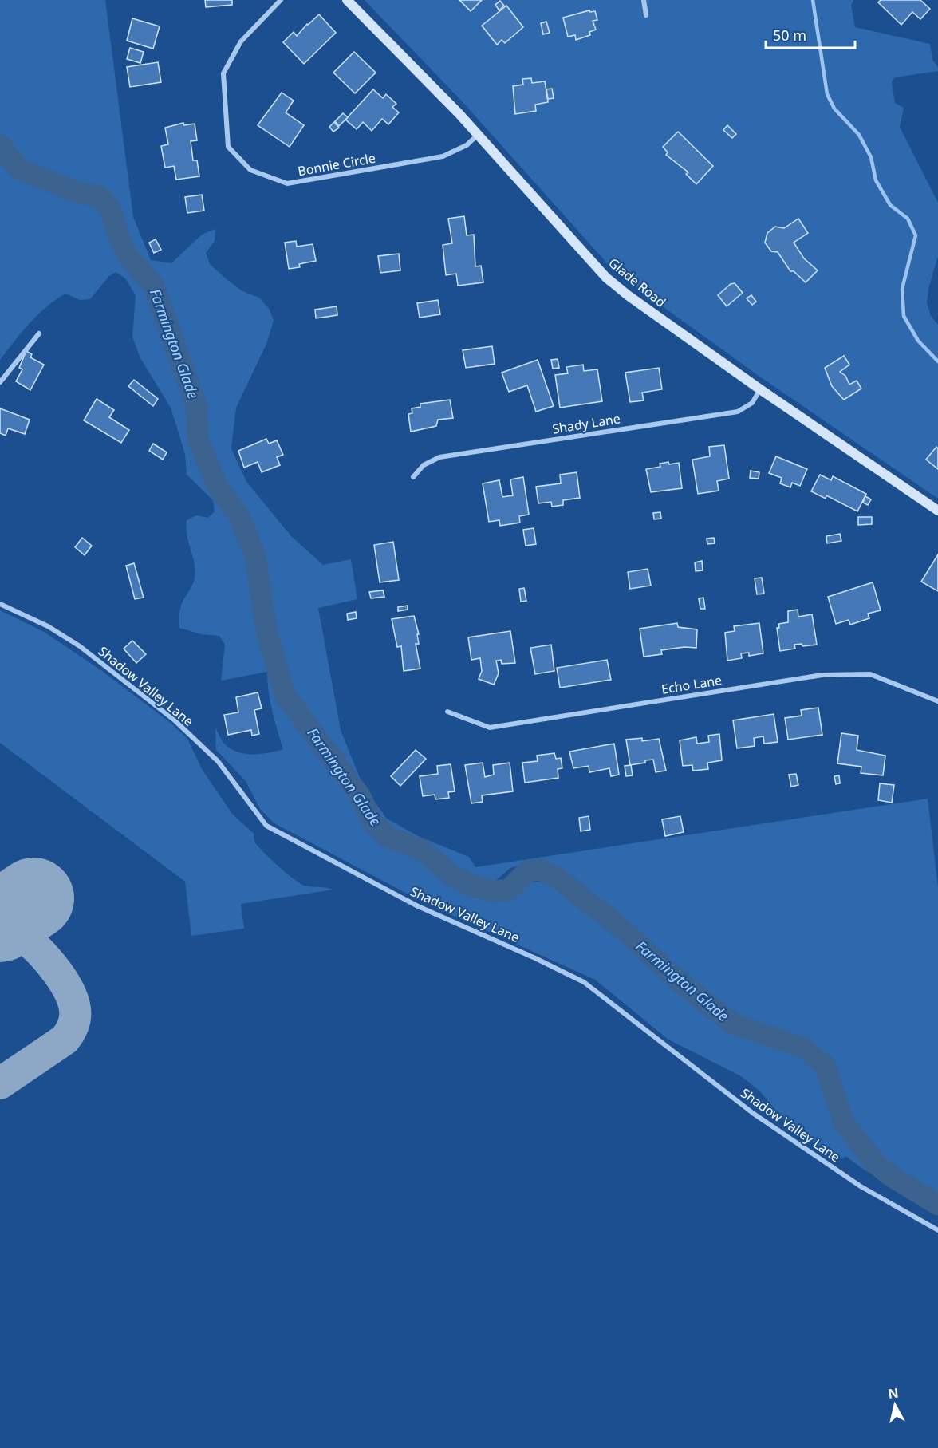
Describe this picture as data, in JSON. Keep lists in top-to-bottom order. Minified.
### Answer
{"streets":{"street":["Bonnie Circle","Glade Road","Shady Lane","Echo Lane","Shadow Valley Lane"]},"crossings":[["Bonnie Circle","Glade Road"],["Glade Road","Shady Lane"]],"water":["Farmington Glade"],"scale_bar":"50 m","north":"top"}
